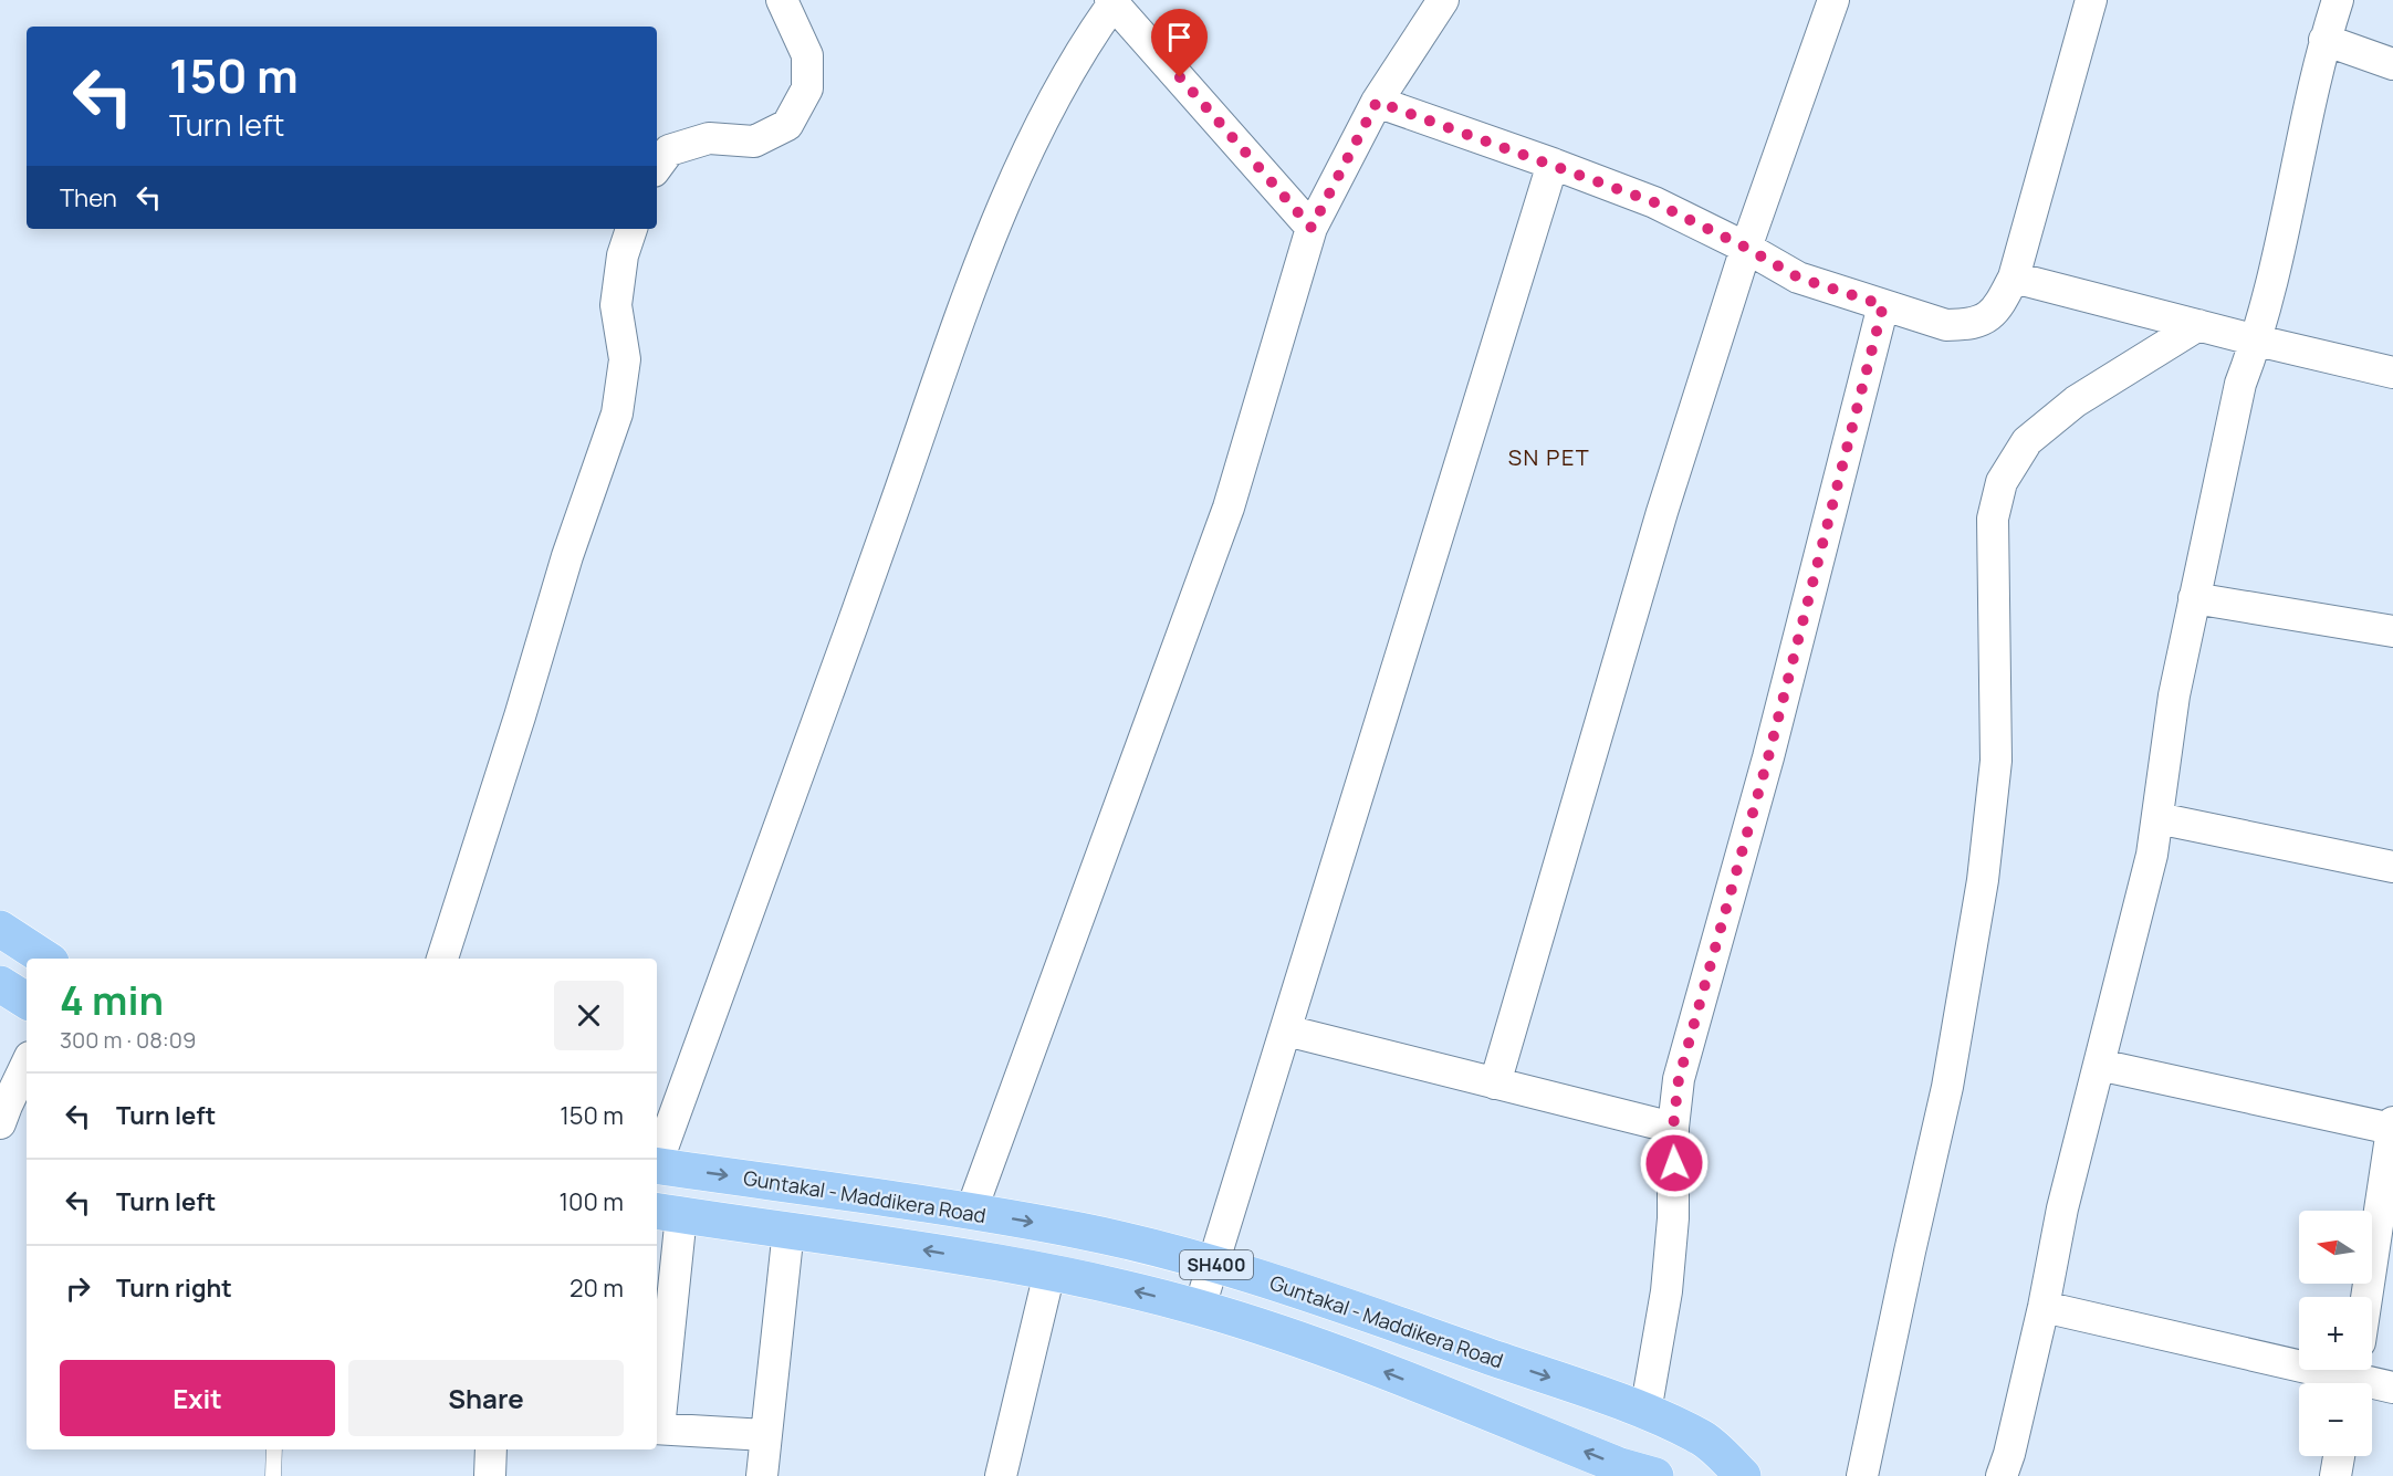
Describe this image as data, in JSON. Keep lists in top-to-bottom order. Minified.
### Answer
{"streets":{"main road":["Guntakal - Maddikera Road","SH400"]},"districts":["SN PET"],"north":"left","page":{"turn":["150 m","Turn left"],"then":"Then","heading":["4 min","300 m · 08:09"],"list":[{"name":"Turn left","value":"150 m"},{"name":"Turn left","value":"100 m"},{"name":"Turn right","value":"20 m"}],"map_buttons":["+","−"],"buttons":["Exit","Share"]}}
